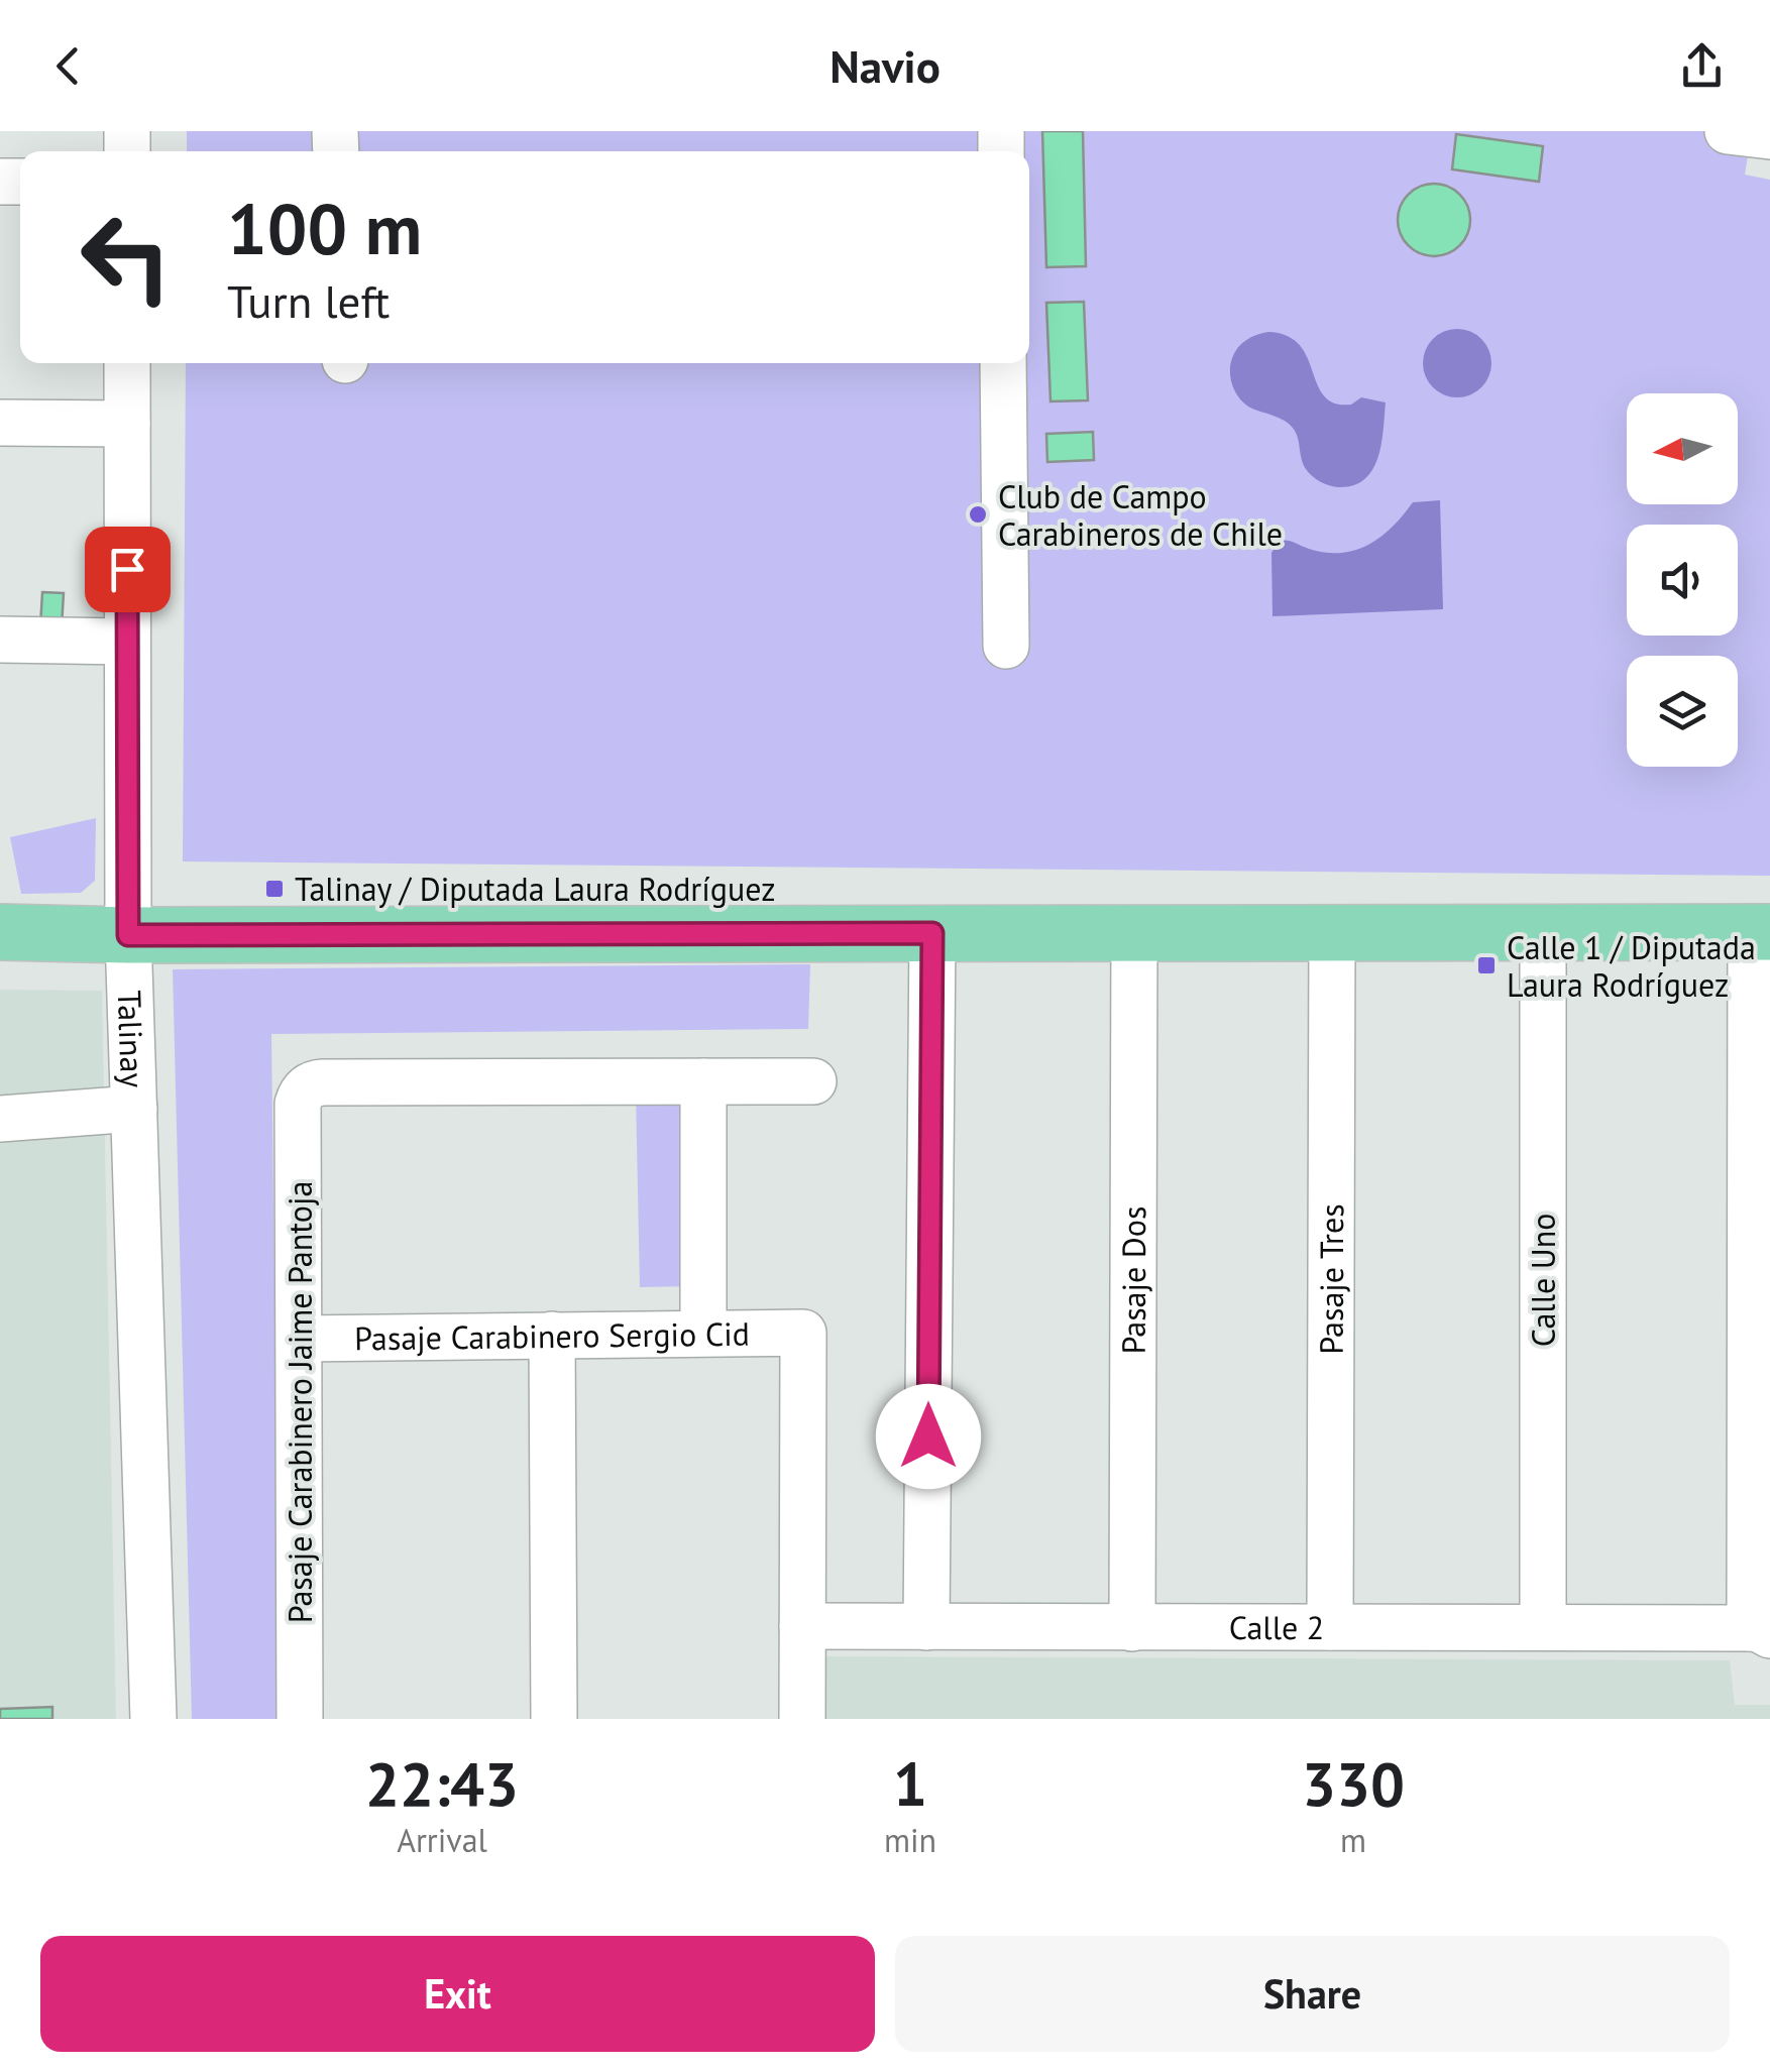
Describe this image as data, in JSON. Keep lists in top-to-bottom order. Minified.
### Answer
{"streets":{"street":["Talinay","Pasaje Tres","Calle Uno","Pasaje Dos","Pasaje Carabinero Sergio Cid","Pasaje Carabinero Jaime Pantoja","Calle 2"]},"crossings":[["Pasaje Tres","Calle 2"],["Calle Uno","Calle 2"],["Pasaje Dos","Calle 2"],["Pasaje Carabinero Sergio Cid","Pasaje Carabinero Jaime Pantoja"],["Pasaje Carabinero Sergio Cid","Calle 2"]],"places":{"other":["Club de Campo Carabineros de Chile"],"transit":["Talinay / Diputada Laura Rodríguez","Calle 1 / Diputada Laura Rodríguez"]},"north":"left","page":{"header":"Navio","turn":["100 m","Turn left"],"eta":["22:43","Arrival","1","min","330","m"],"buttons":["Exit","Share"]}}
